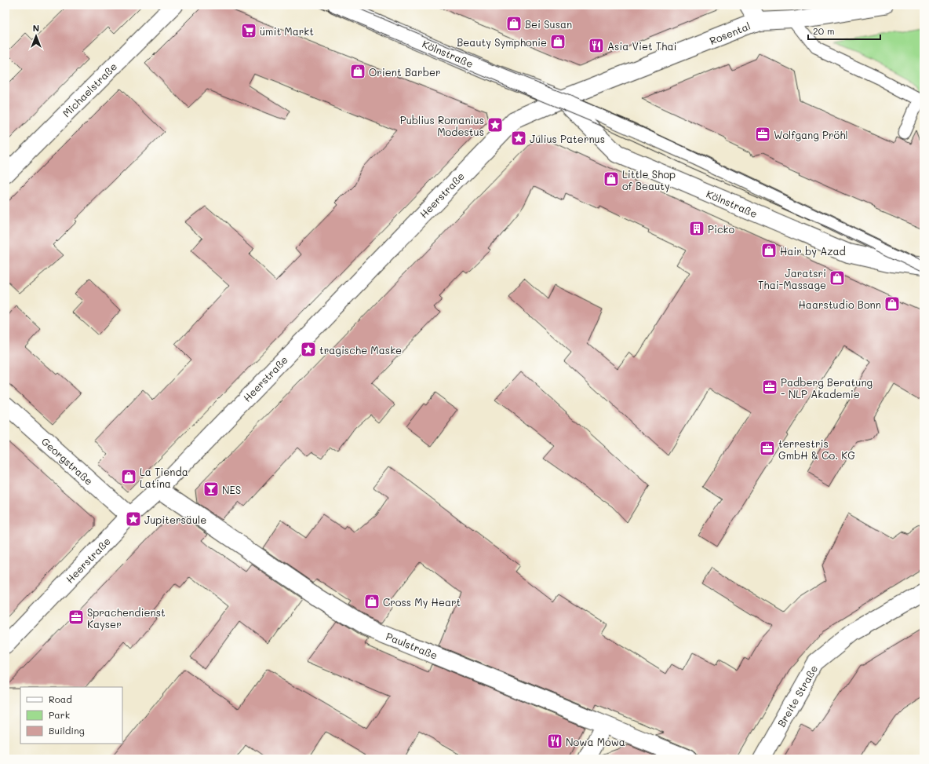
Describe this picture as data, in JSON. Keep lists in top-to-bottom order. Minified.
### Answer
{"streets":{"street":["Rosental","Kölnstraße","Michaelstraße","Heerstraße","Georgstraße","Paulstraße","Breite Straße"]},"crossings":[["Rosental","Kölnstraße"],["Rosental","Heerstraße"],["Kölnstraße","Heerstraße"],["Heerstraße","Georgstraße"],["Heerstraße","Paulstraße"]],"places":{"shop":["Bei Susan","Beauty Symphonie","Orient Barber","Little Shop of Beauty","Hair by Azad","Jaratsri Thai-Massage","Haarstudio Bonn","La Tienda Latina","Cross My Heart"],"supermarket":["ümit Markt"],"restaurant":["Asia Viet Thai","Nowa Mowa"],"place":["Publius Romanius Modestus","Julius Paternus","tragische Maske","Jupitersäule"],"office":["Wolfgang Pröhl","Padberg Beratung - NLP Akademie","terrestris GmbH & Co. KG","Sprachendienst Kayser"],"building":["Picko"],"bar":["NES"]},"legend":["Road","Park","Building"],"scale_bar":"20 m","north":"top"}
